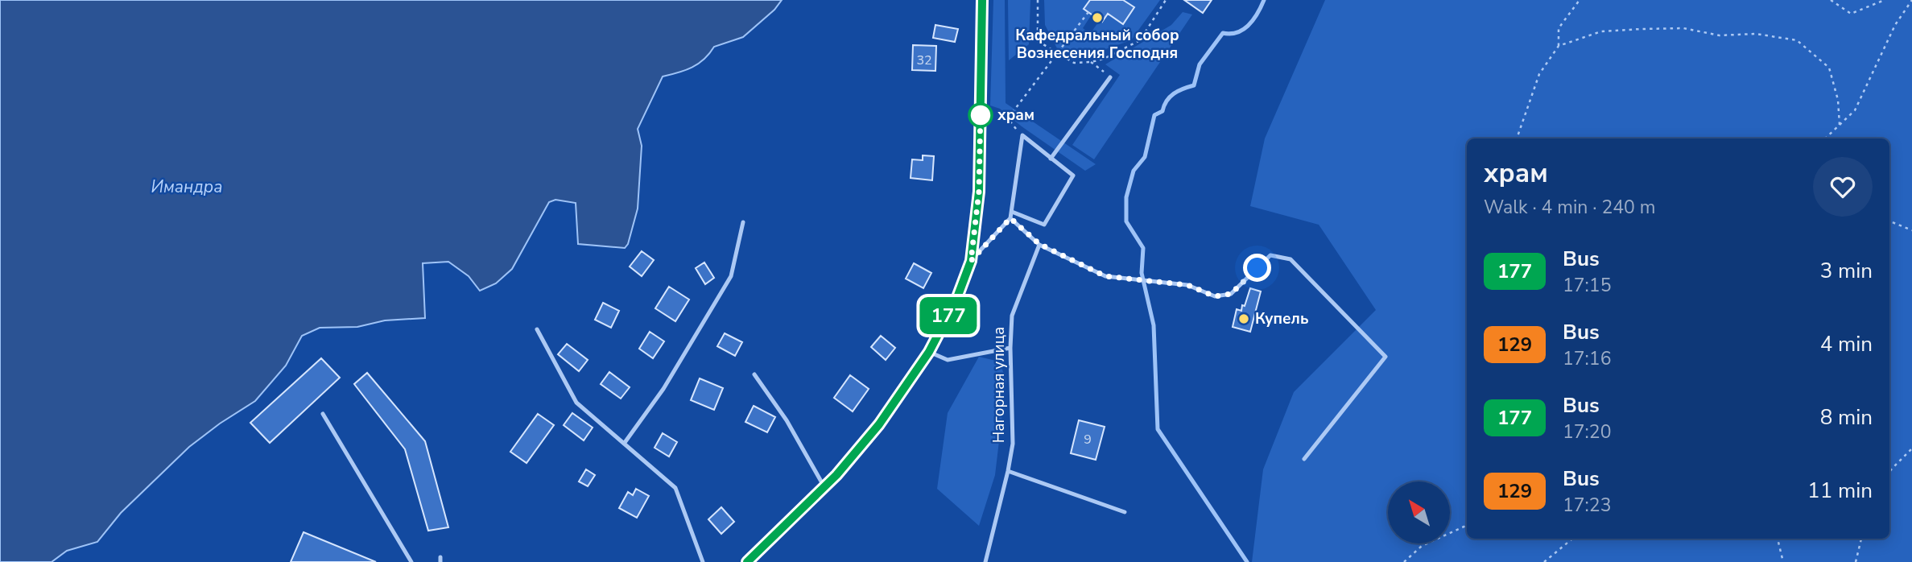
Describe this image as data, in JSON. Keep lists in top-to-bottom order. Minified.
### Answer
{"streets":{"lane":["Нагорная улица"]},"water":["Имандра"],"places":["Кафедральный собор Вознесения Господня","храм","Купель"],"lines":["bus line 177"],"house_numbers":["32","9"],"north":"top left","page":{"on_map":"177","heading":["храм","Walk · 4 min · 240 m"],"list":[{"mark":"177","name":"Bus","note":"17:15","value":"3 min"},{"mark":"129","name":"Bus","note":"17:16","value":"4 min"},{"mark":"177","name":"Bus","note":"17:20","value":"8 min"},{"mark":"129","name":"Bus","note":"17:23","value":"11 min"}]}}
